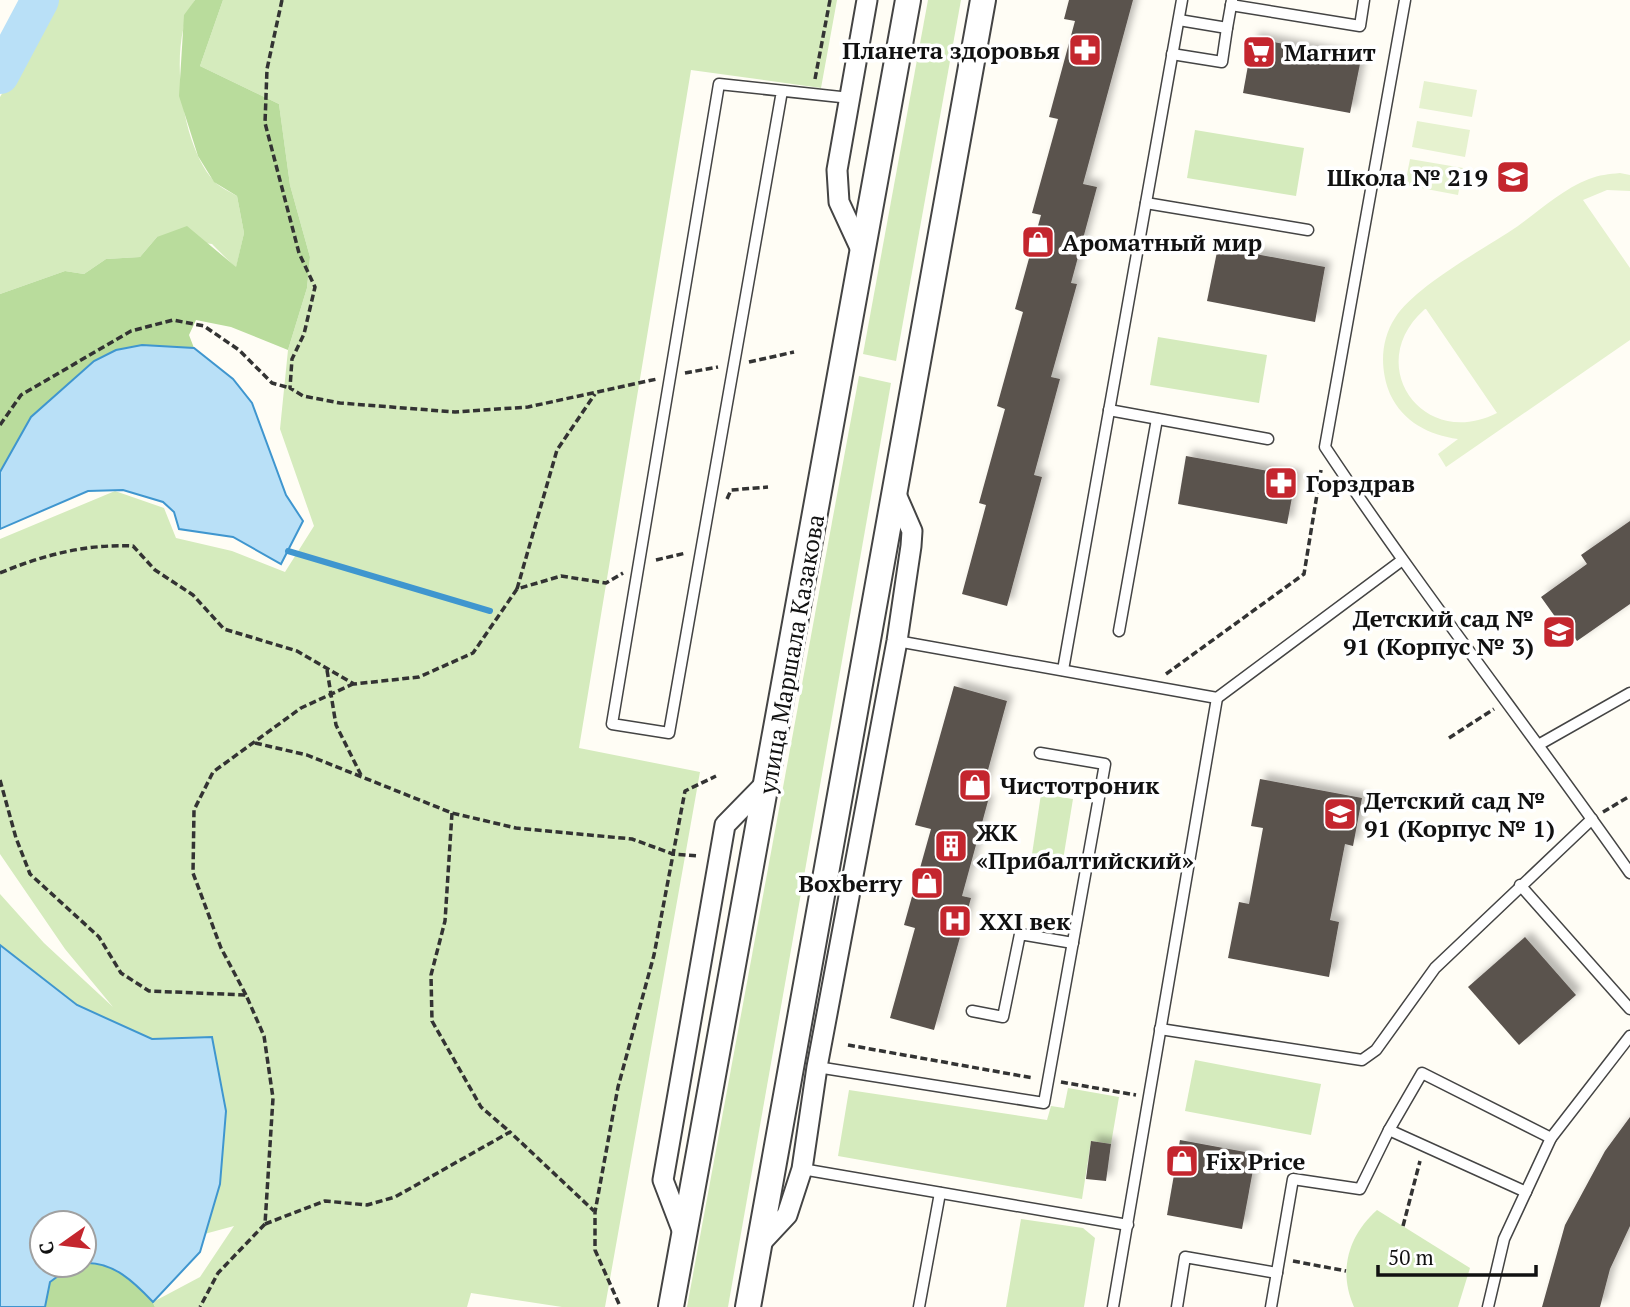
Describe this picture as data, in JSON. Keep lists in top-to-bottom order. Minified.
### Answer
{"streets":{"street":["улица Маршала Казакова"]},"places":{"pharmacy":["Планета здоровья","Горздрав"],"supermarket":["Магнит"],"school or university":["Школа № 219","Детский сад № 91 (Корпус № 3)","Детский сад № 91 (Корпус № 1)"],"shop":["Ароматный мир","Чистотроник","Boxberry","Fix Price"],"building":["ЖК «Прибалтийский»"],"hospital":["XXI век"]},"scale_bar":"50 m","north":"left"}
